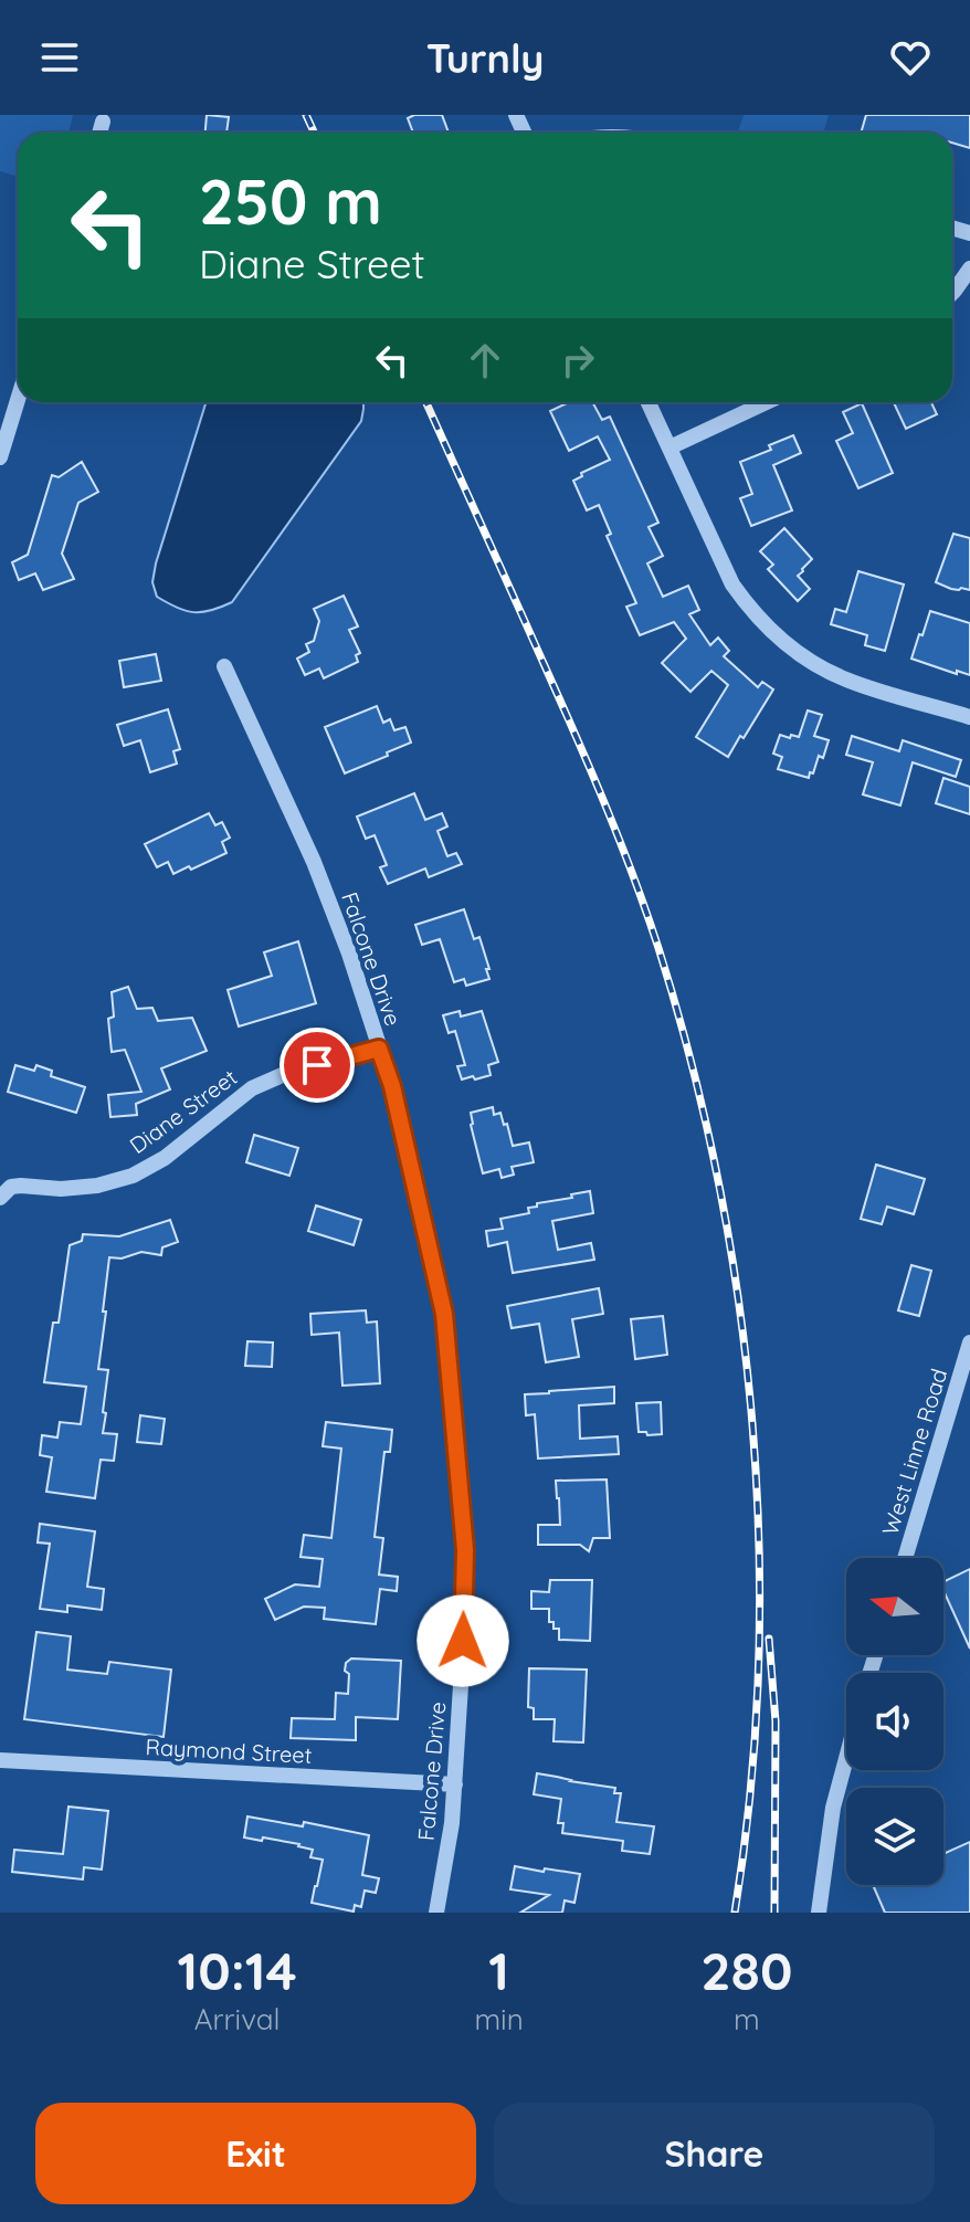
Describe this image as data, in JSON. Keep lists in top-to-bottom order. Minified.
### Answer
{"streets":{"street":["Falcone Drive","Diane Street","West Linne Road","Raymond Street"]},"crossings":[["Falcone Drive","Diane Street"],["Falcone Drive","Raymond Street"]],"north":"left","page":{"header":"Turnly","turn":["250 m","Diane Street"],"eta":["10:14","Arrival","1","min","280","m"],"buttons":["Exit","Share"]}}
